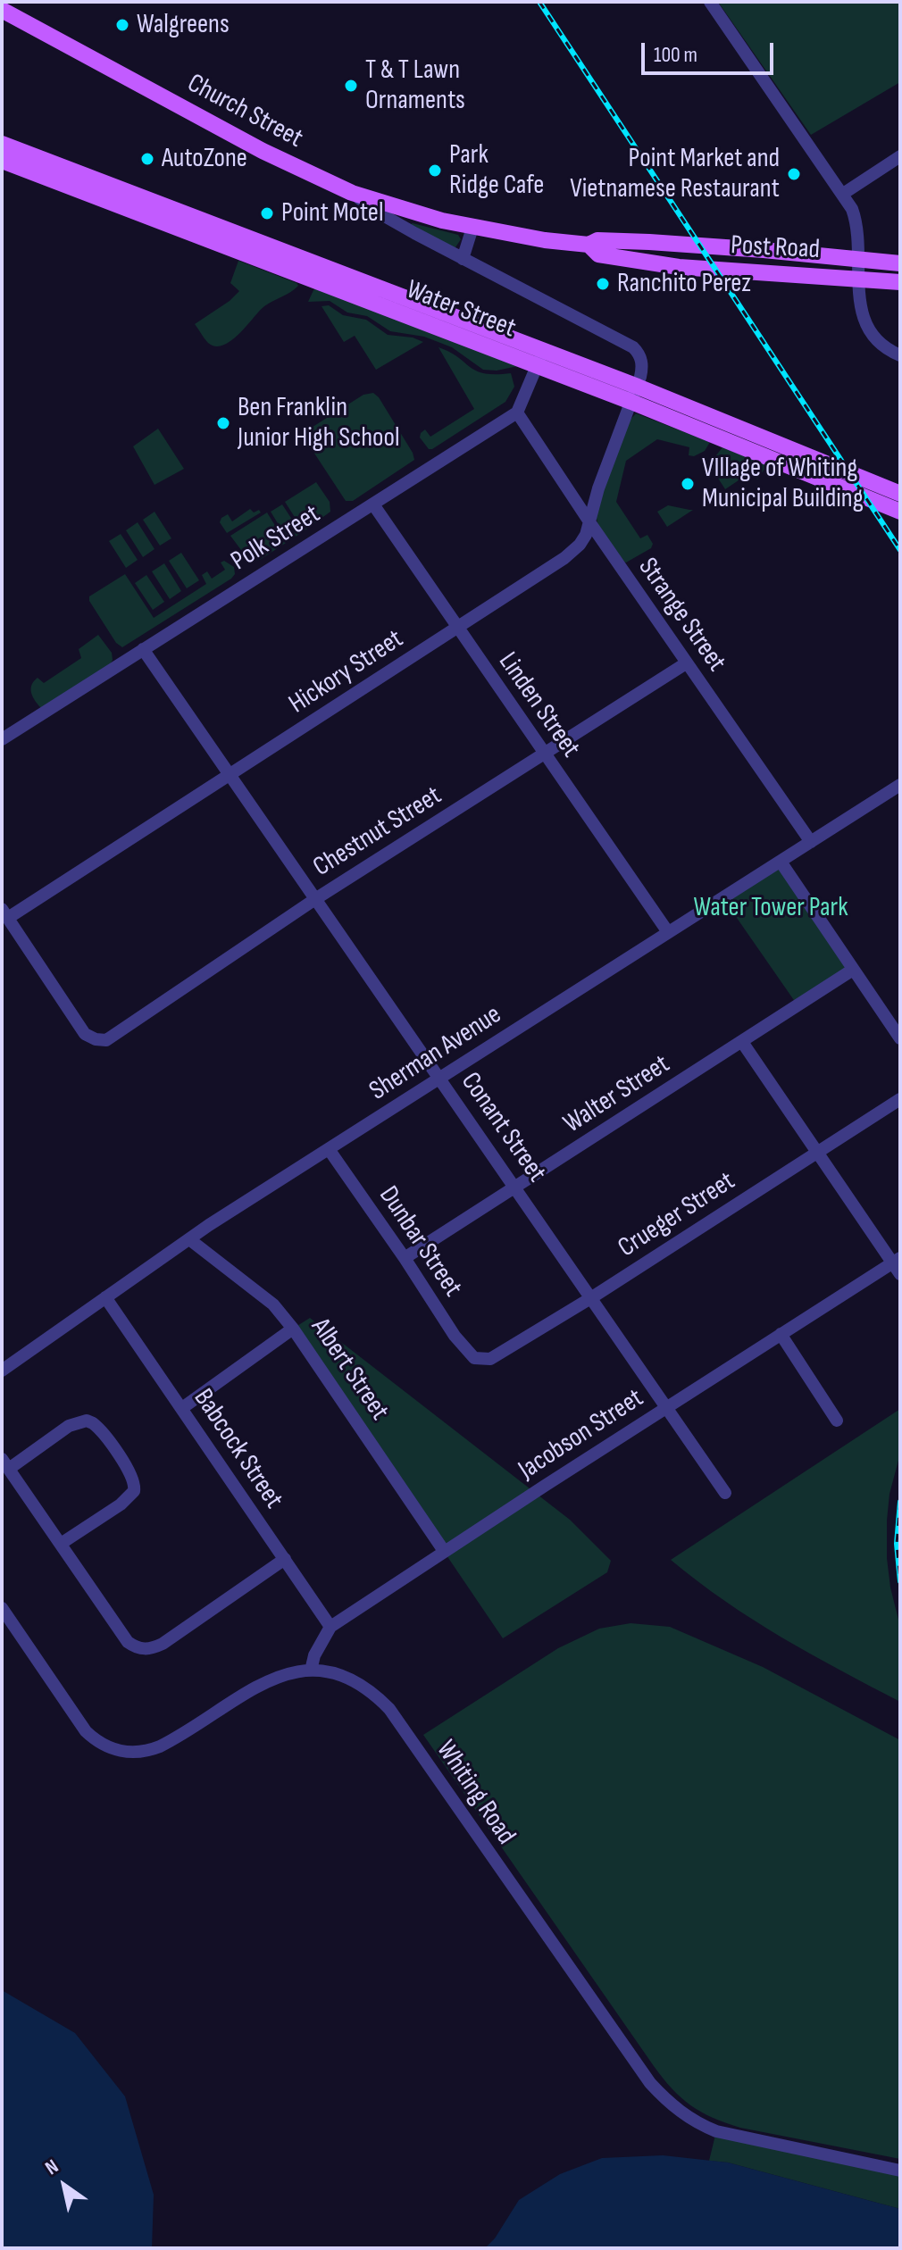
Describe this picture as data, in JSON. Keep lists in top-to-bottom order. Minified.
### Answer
{"streets":{"main road":["Church Street","Post Road","Water Street"],"street":["Polk Street","Strange Street","Hickory Street","Linden Street","Chestnut Street","Sherman Avenue","Walter Street","Conant Street","Crueger Street","Dunbar Street","Albert Street","Jacobson Street","Babcock Street","Whiting Road"]},"crossings":[["Church Street","Water Street"],["Church Street","Hickory Street"],["Water Street","Hickory Street"],["Polk Street","Strange Street"],["Polk Street","Linden Street"],["Polk Street","Conant Street"],["Strange Street","Hickory Street"],["Strange Street","Chestnut Street"],["Strange Street","Sherman Avenue"],["Hickory Street","Linden Street"],["Hickory Street","Chestnut Street"],["Hickory Street","Conant Street"],["Linden Street","Chestnut Street"],["Linden Street","Sherman Avenue"],["Chestnut Street","Conant Street"],["Sherman Avenue","Conant Street"],["Sherman Avenue","Dunbar Street"],["Sherman Avenue","Albert Street"],["Sherman Avenue","Babcock Street"],["Walter Street","Conant Street"],["Walter Street","Dunbar Street"],["Conant Street","Crueger Street"],["Conant Street","Jacobson Street"],["Crueger Street","Dunbar Street"],["Albert Street","Jacobson Street"],["Jacobson Street","Babcock Street"],["Jacobson Street","Whiting Road"]],"parks":["Water Tower Park"],"places":["Walgreens","T & T Lawn Ornaments","AutoZone","Park Ridge Cafe","Point Market and Vietnamese Restaurant","Point Motel","Ranchito Perez","Ben Franklin Junior High School","VIllage of Whiting Municipal Building"],"scale_bar":"100 m","north":"top left"}
